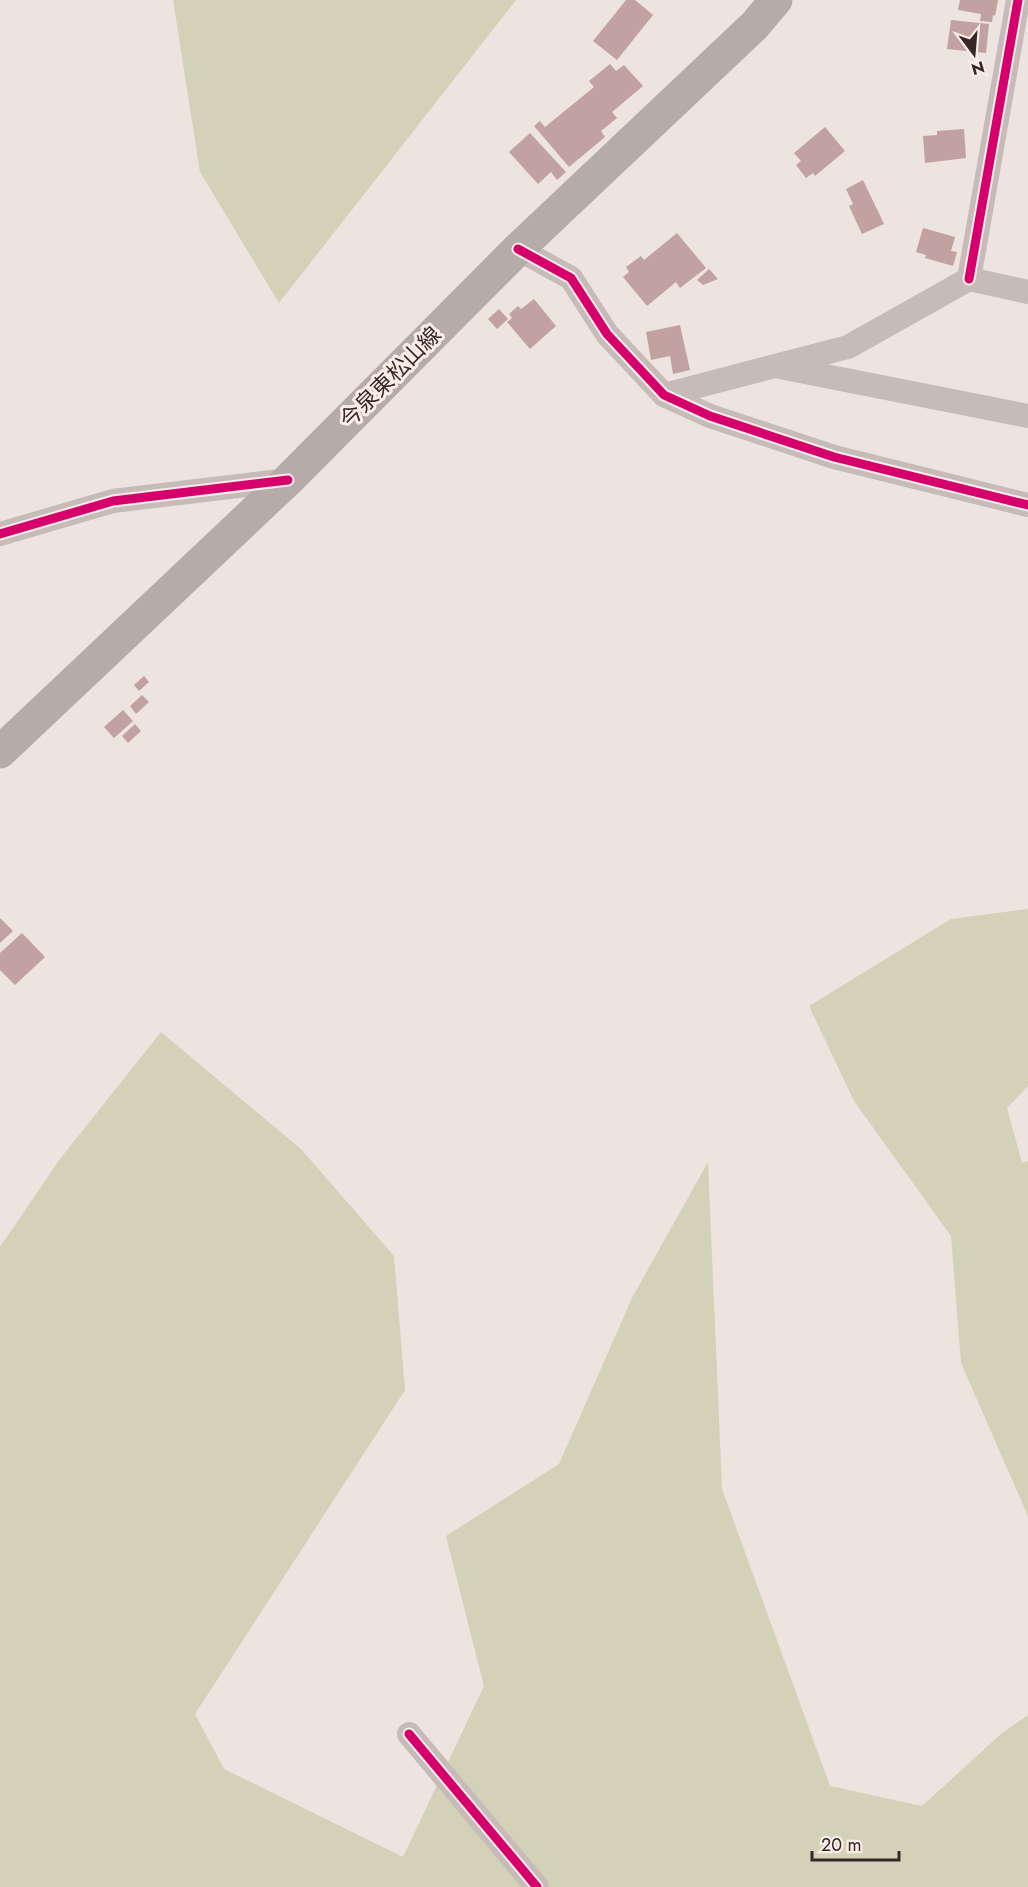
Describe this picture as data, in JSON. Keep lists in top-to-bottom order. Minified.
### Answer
{"streets":{"main road":["今泉東松山線"]},"scale_bar":"20 m","north":"bottom"}
